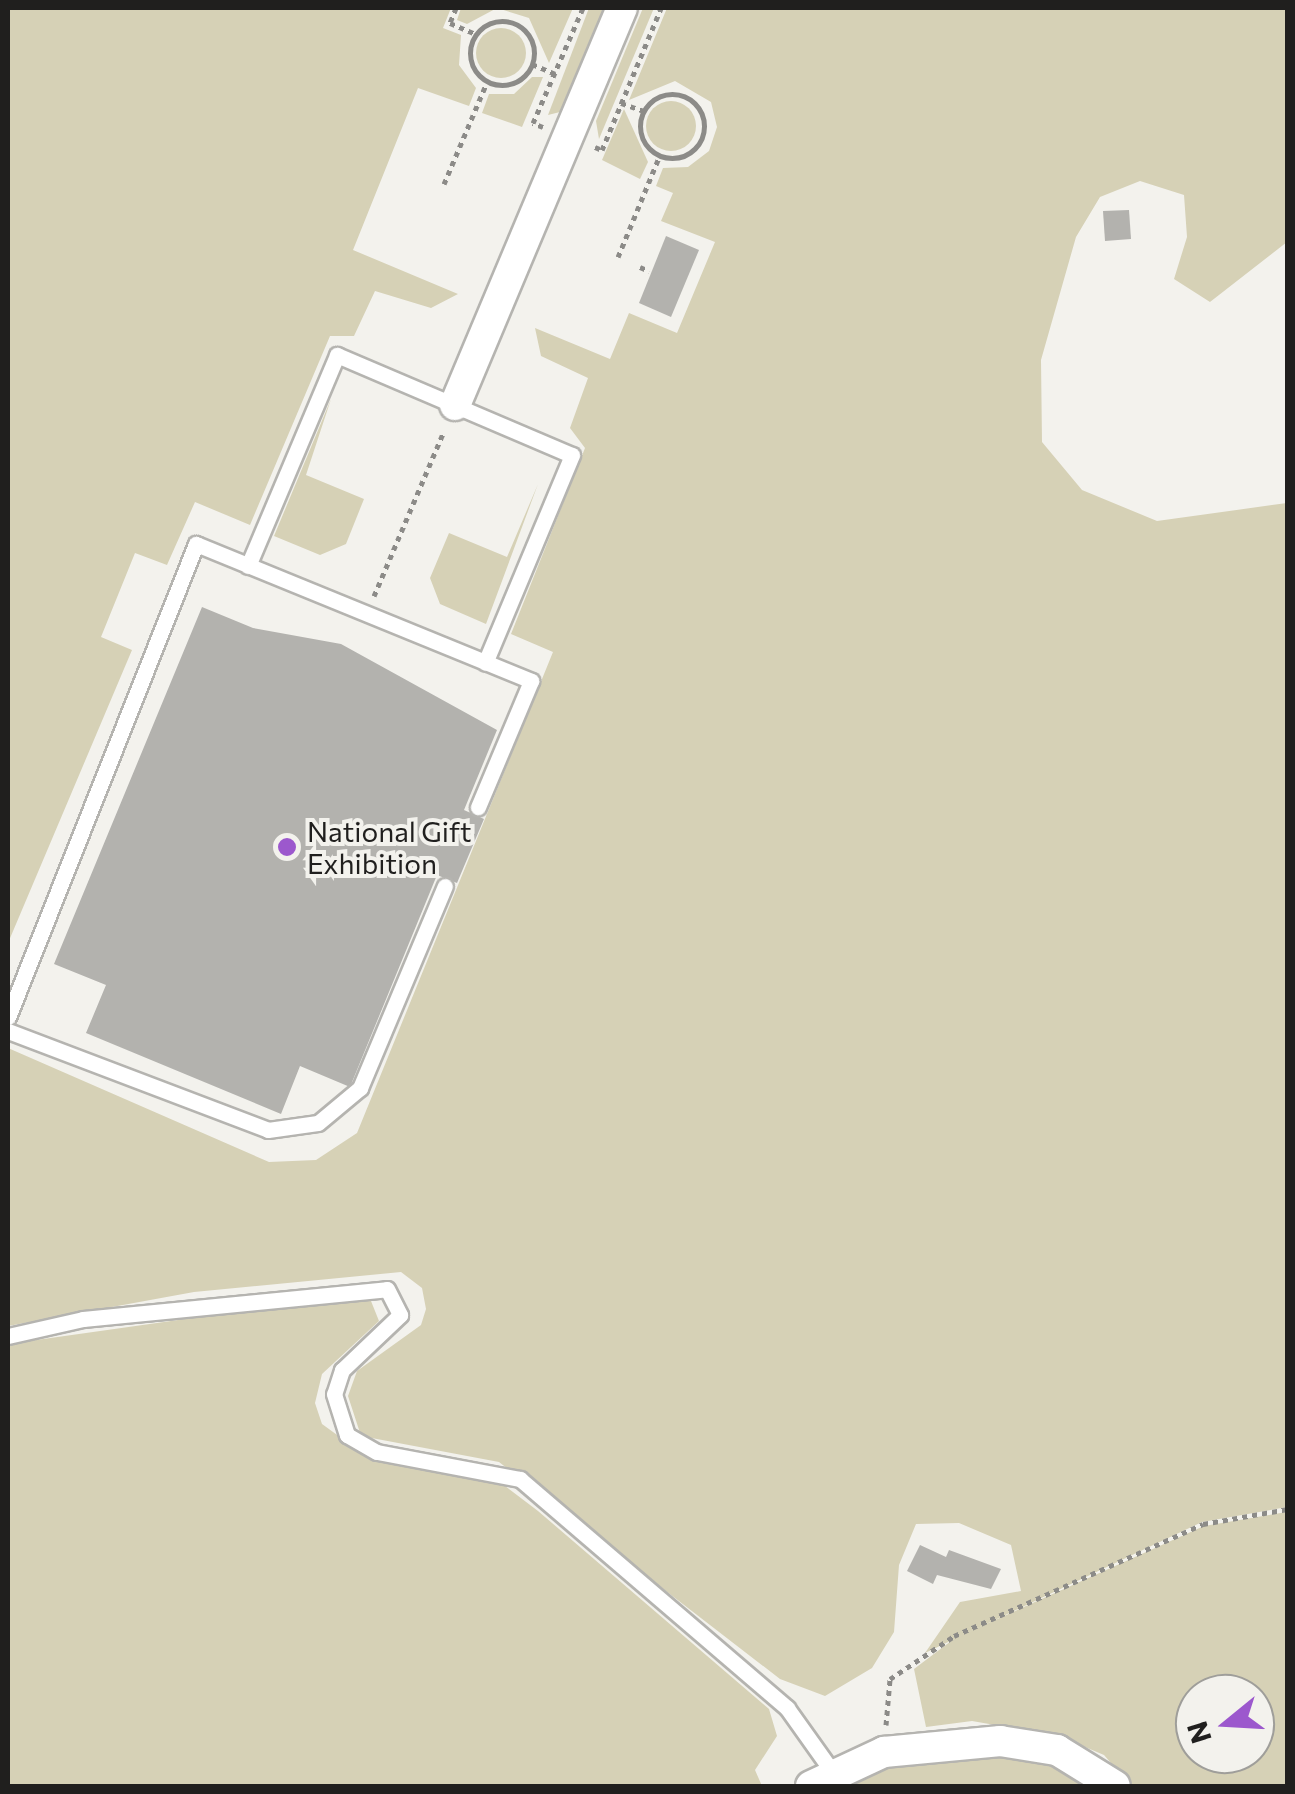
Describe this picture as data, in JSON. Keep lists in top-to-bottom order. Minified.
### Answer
{"places":["National Gift Exhibition"],"north":"left"}
